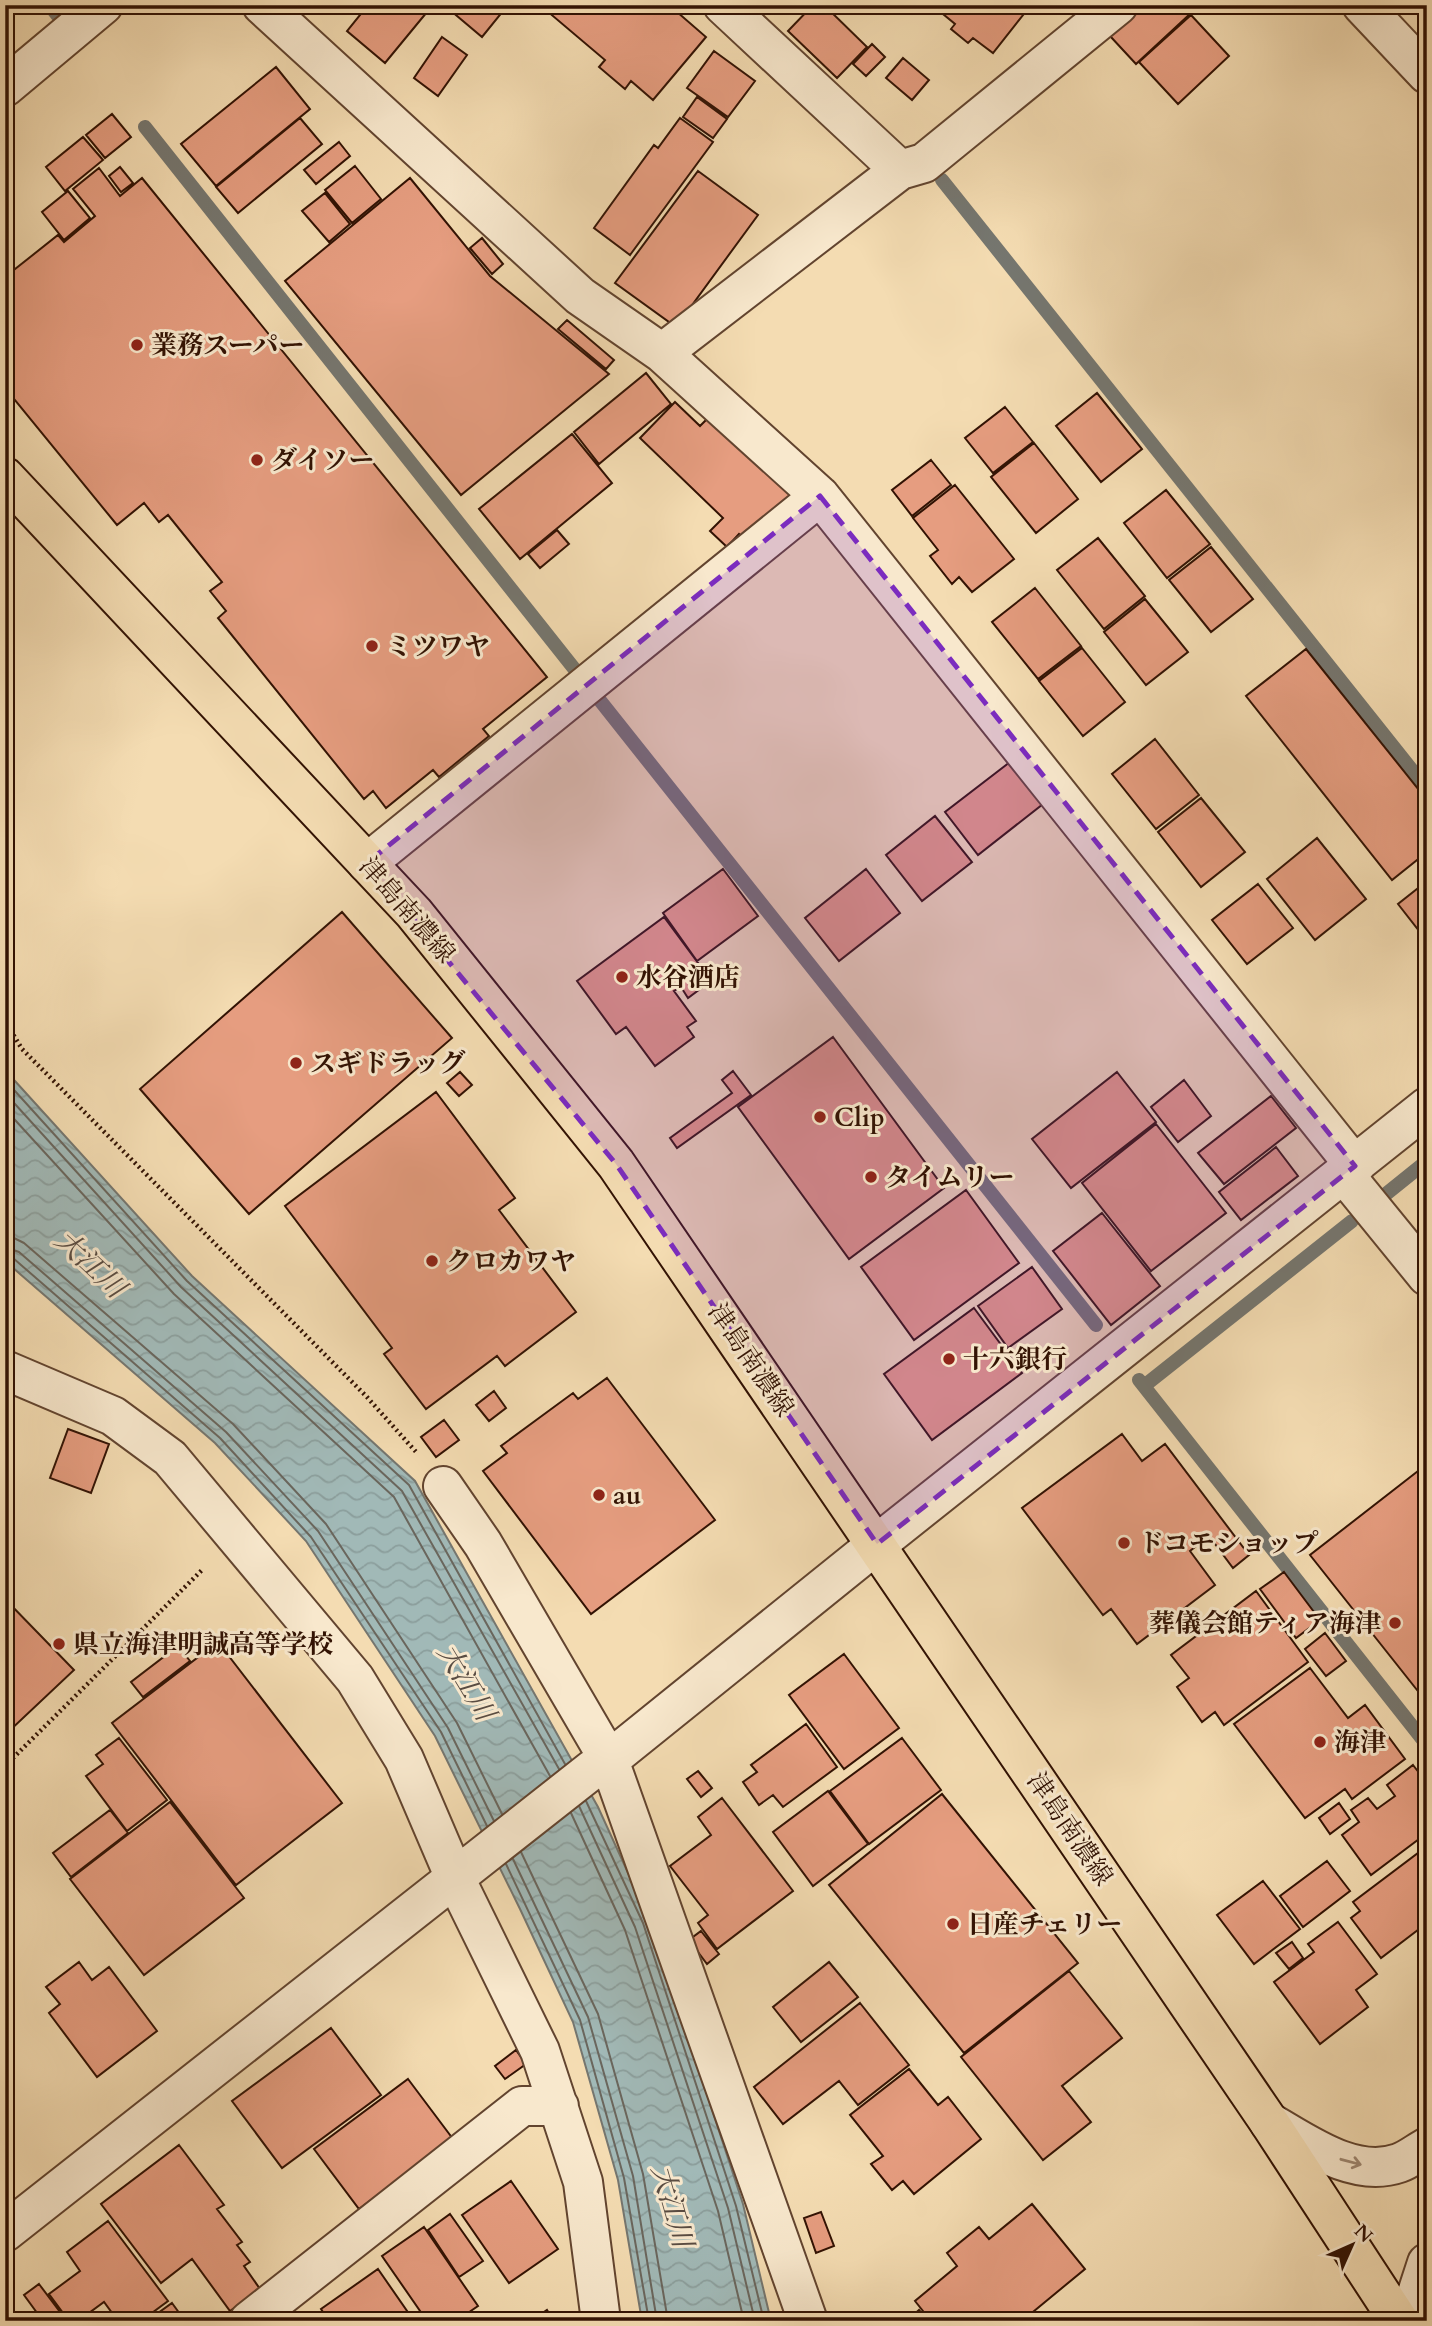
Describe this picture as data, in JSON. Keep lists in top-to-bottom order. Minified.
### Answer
{"streets":{"main road":["津島南濃線"]},"water":["大江川"],"places":["業務スーパー","ダイソー","ミツワヤ","水谷酒店","スギドラッグ","Clip","タイムリー","クロカワヤ","十六銀行","au","ドコモショップ","葬儀会館ティア海津","県立海津明誠高等学校","海津","日産チェリー"],"north":"top right"}
